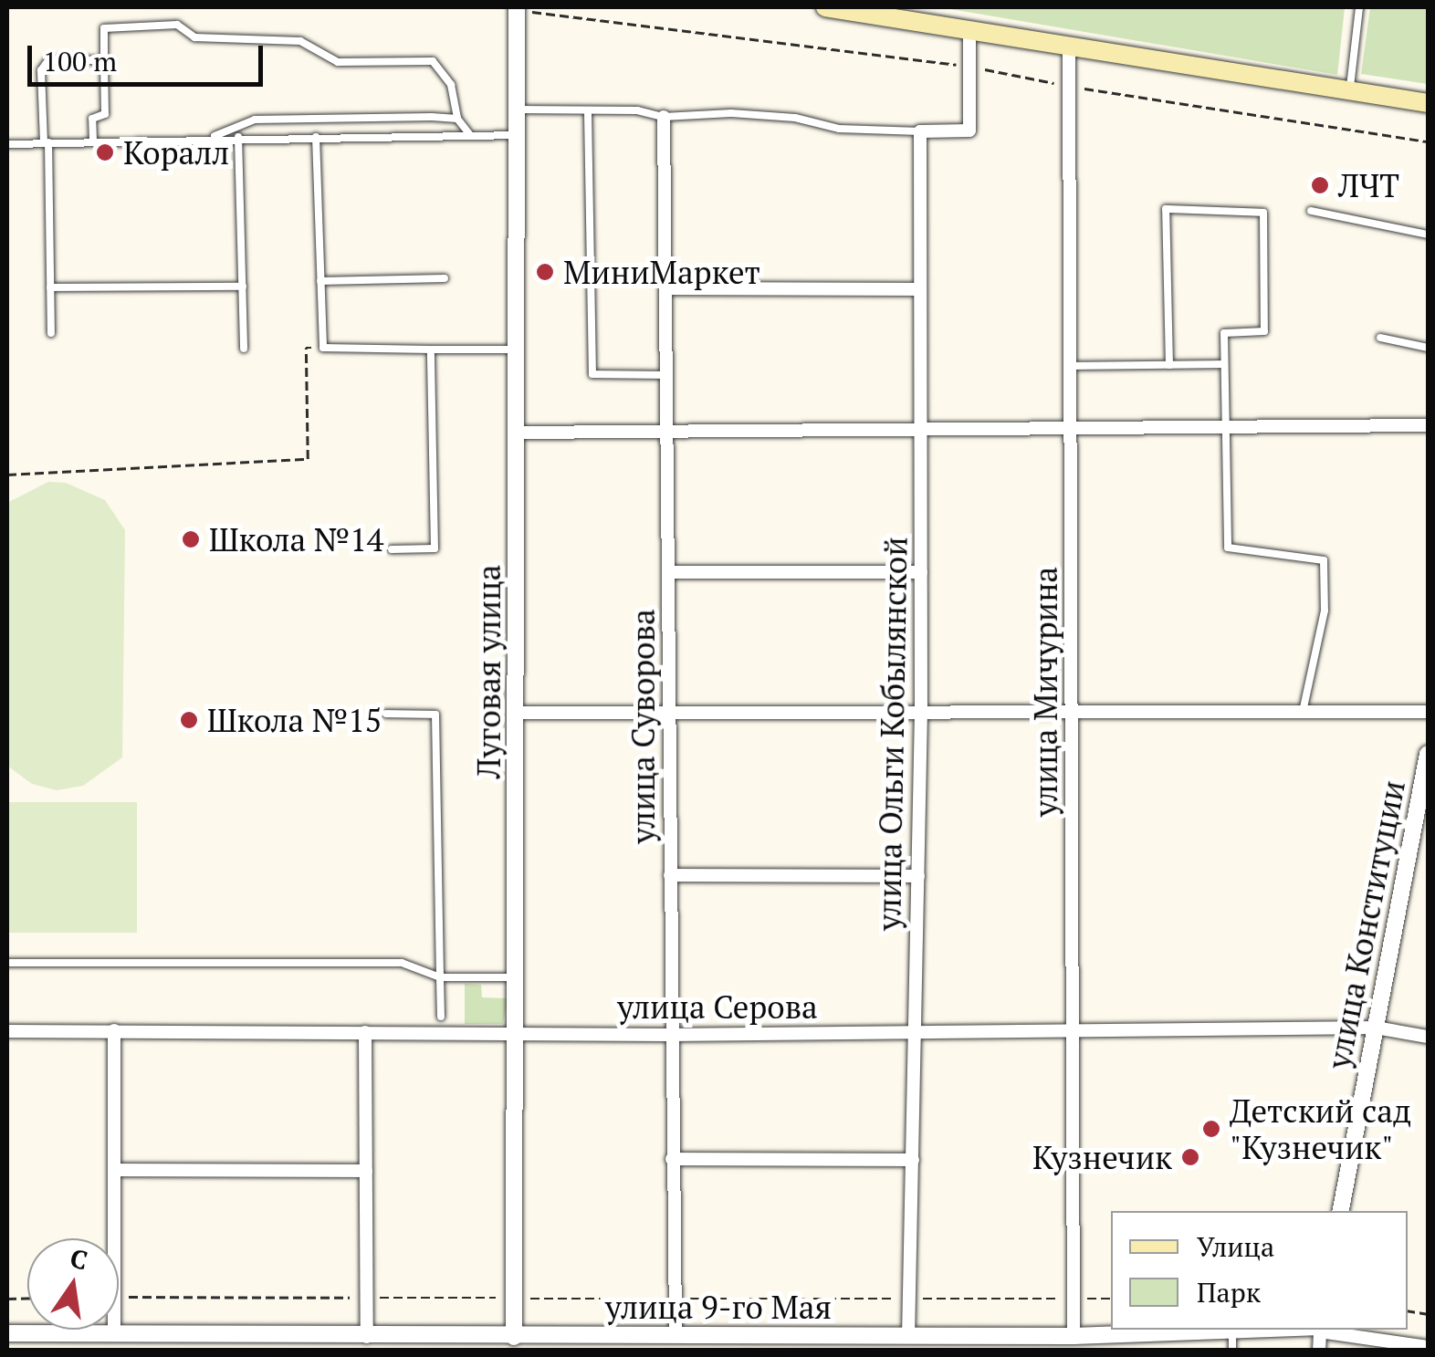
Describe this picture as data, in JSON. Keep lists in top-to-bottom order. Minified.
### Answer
{"streets":{"street":["Луговая улица","улица Мичурина","улица Суворова","улица Ольги Кобылянской","улица Конституции","улица Серова","улица 9-го Мая"]},"crossings":[["Луговая улица","улица Серова"],["Луговая улица","улица 9-го Мая"],["улица Мичурина","улица Серова"],["улица Мичурина","улица 9-го Мая"],["улица Суворова","улица Серова"],["улица Суворова","улица 9-го Мая"],["улица Ольги Кобылянской","улица Серова"],["улица Ольги Кобылянской","улица 9-го Мая"],["улица Конституции","улица Серова"]],"places":["Коралл","ЛЧТ","МиниМаркет","Школа №14","Школа №15","Детский сад \"Кузнечик\"","Кузнечик"],"legend":["Улица","Парк"],"scale_bar":"100 m","north":"top"}
